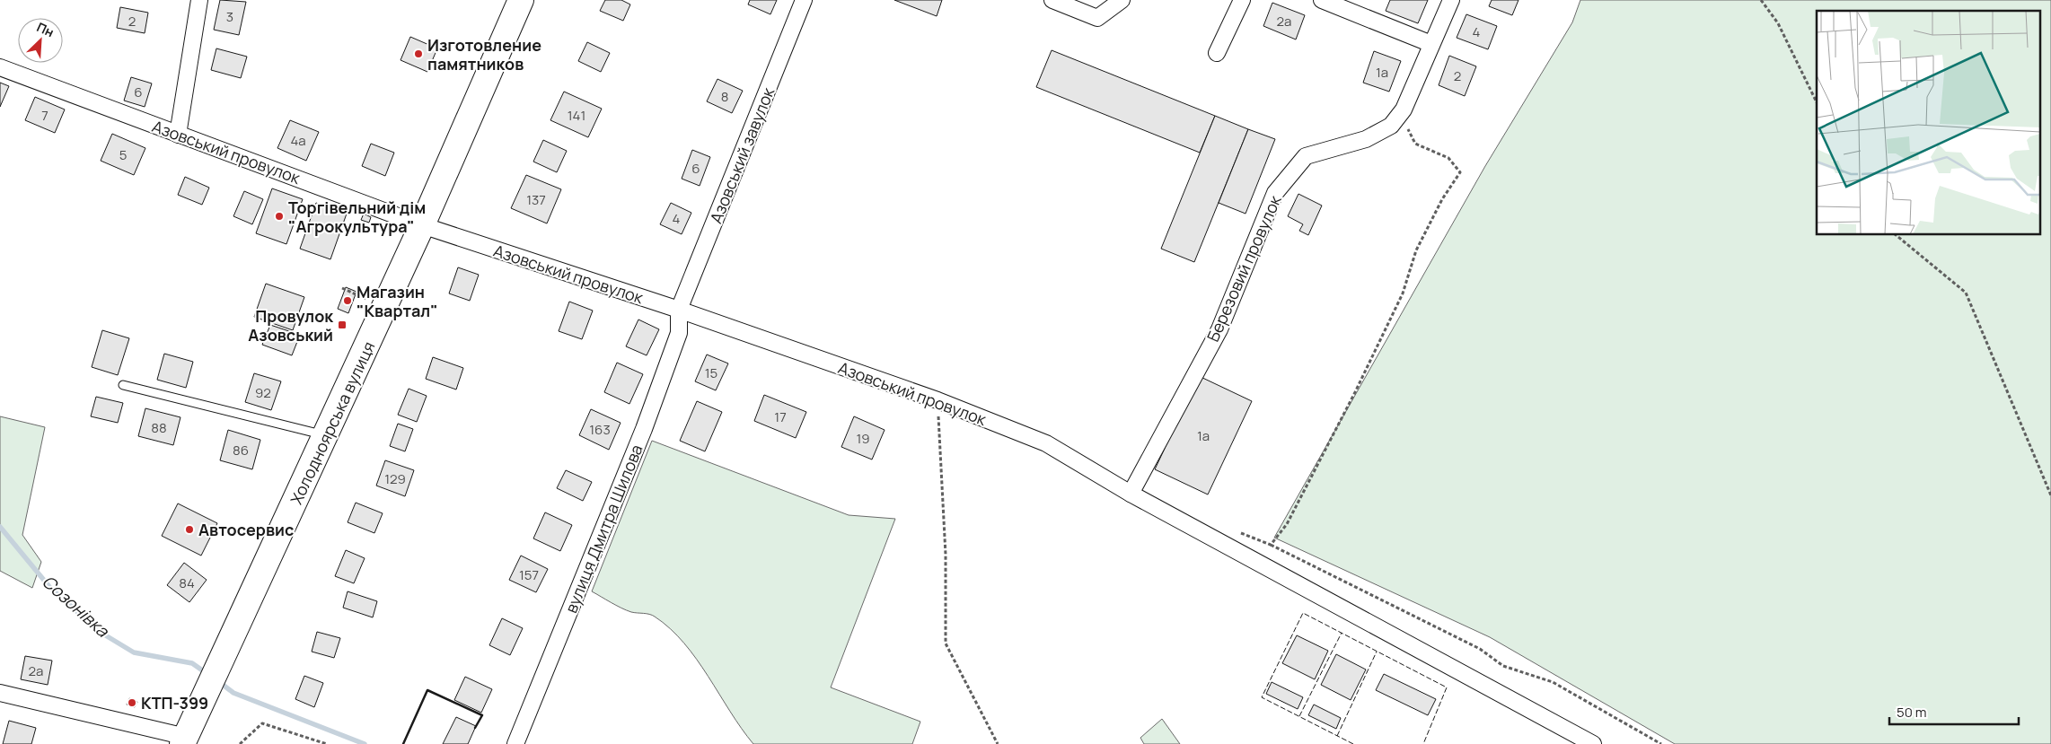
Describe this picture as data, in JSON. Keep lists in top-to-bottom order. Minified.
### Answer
{"streets":{"main road":["Холодноярська вулиця"],"street":["Азовський провулок","Азовський завулок","Березовий провулок","вулиця Дмитра Шилова"]},"crossings":[["Азовський провулок","Азовський завулок"],["Азовський провулок","Березовий провулок"],["Азовський провулок","Холодноярська вулиця"],["Азовський провулок","вулиця Дмитра Шилова"],["Азовський завулок","вулиця Дмитра Шилова"]],"water":["Созонівка"],"places":{"other":["Изготовление памятников","Торгівельний дім \"Агрокультура\"","Магазин \"Квартал\"","Автосервис","КТП-399"],"transit":["Провулок Азовський"]},"house_numbers":["3","2","2а","4","1а","2","6","8","7","141","4а","5","6","137","4","15","92","17","88","163","1а","19","86","129","157","84","2а"],"scale_bar":"50 m","north":"top right"}
